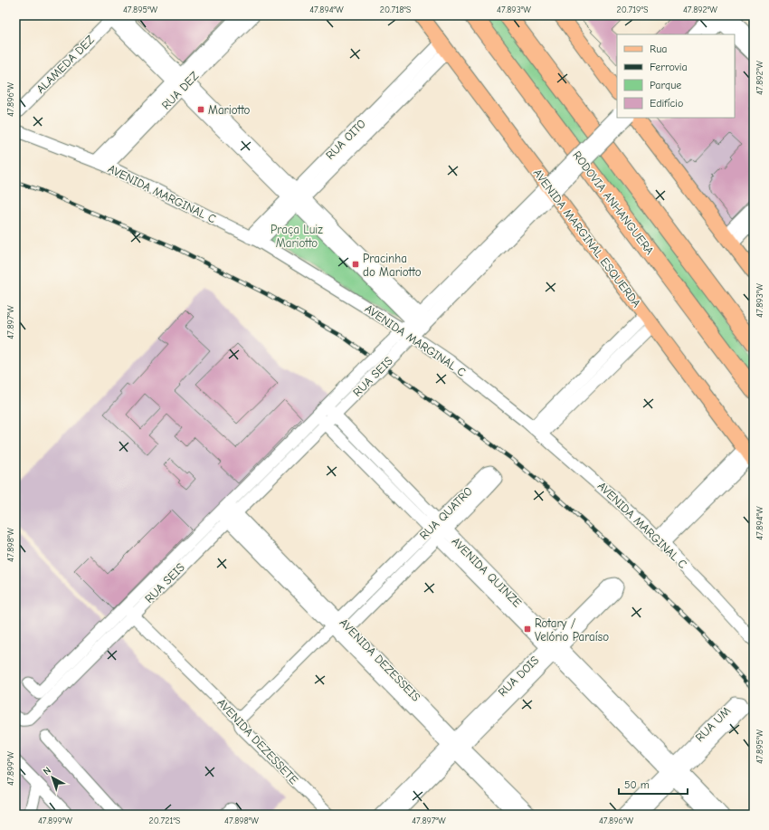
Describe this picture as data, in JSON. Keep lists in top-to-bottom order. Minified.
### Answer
{"streets":{"highway":["RODOVIA ANHANGUERA"],"main road":["AVENIDA MARGINAL ESQUERDA"],"street":["ALAMEDA DEZ","RUA DEZ","RUA OITO","AVENIDA MARGINAL C","RUA SEIS","RUA QUATRO","AVENIDA QUINZE","AVENIDA DEZESSEIS","RUA DOIS","RUA UM","AVENIDA DEZESSETE"]},"crossings":[["RUA DEZ","AVENIDA MARGINAL C"],["RUA OITO","AVENIDA MARGINAL C"],["RUA OITO","AVENIDA MARGINAL ESQUERDA"],["AVENIDA MARGINAL C","RUA SEIS"],["AVENIDA MARGINAL ESQUERDA","RUA SEIS"],["RUA SEIS","AVENIDA QUINZE"],["RUA SEIS","AVENIDA DEZESSEIS"],["RUA SEIS","AVENIDA DEZESSETE"],["RUA QUATRO","AVENIDA QUINZE"],["RUA QUATRO","AVENIDA DEZESSEIS"],["RUA QUATRO","AVENIDA DEZESSETE"],["AVENIDA QUINZE","RUA DOIS"],["AVENIDA QUINZE","RUA UM"],["AVENIDA DEZESSEIS","RUA DOIS"]],"parks":["Praça Luiz Mariotto"],"places":{"transit":["Mariotto","Pracinha do Mariotto","Rotary / Velório Paraíso"]},"legend":["Rua","Ferrovia","Parque","Edifício"],"scale_bar":"50 m","north":"top left","coordinates":["47.895°W","47.894°W","20.718°S","47.893°W","20.719°S","47.892°W","47.896°W","47.897°W","47.898°W","47.899°W","20.721°S"]}
